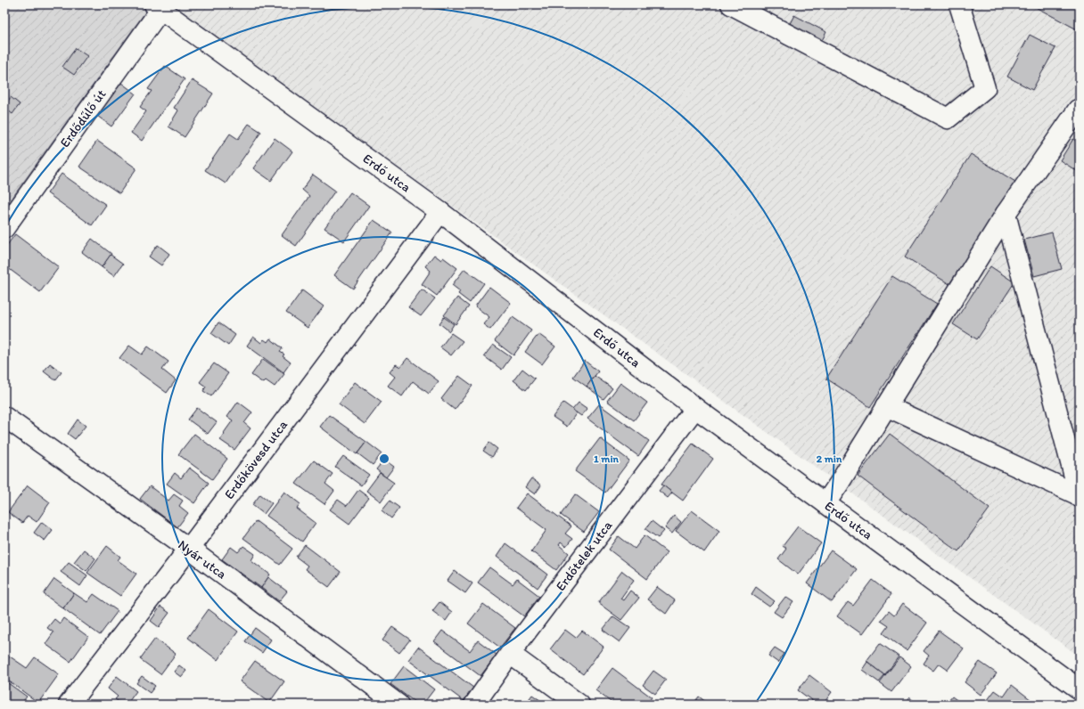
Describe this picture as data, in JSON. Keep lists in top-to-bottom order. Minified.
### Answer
{"streets":{"street":["Erdődűlő út","Erdő utca","Erdőkövesd utca","Erdőtelek utca","Nyár utca"]},"crossings":[["Erdődűlő út","Erdő utca"],["Erdő utca","Erdőkövesd utca"],["Erdő utca","Erdőtelek utca"],["Erdőkövesd utca","Nyár utca"]],"rings":["1 min","2 min"]}
